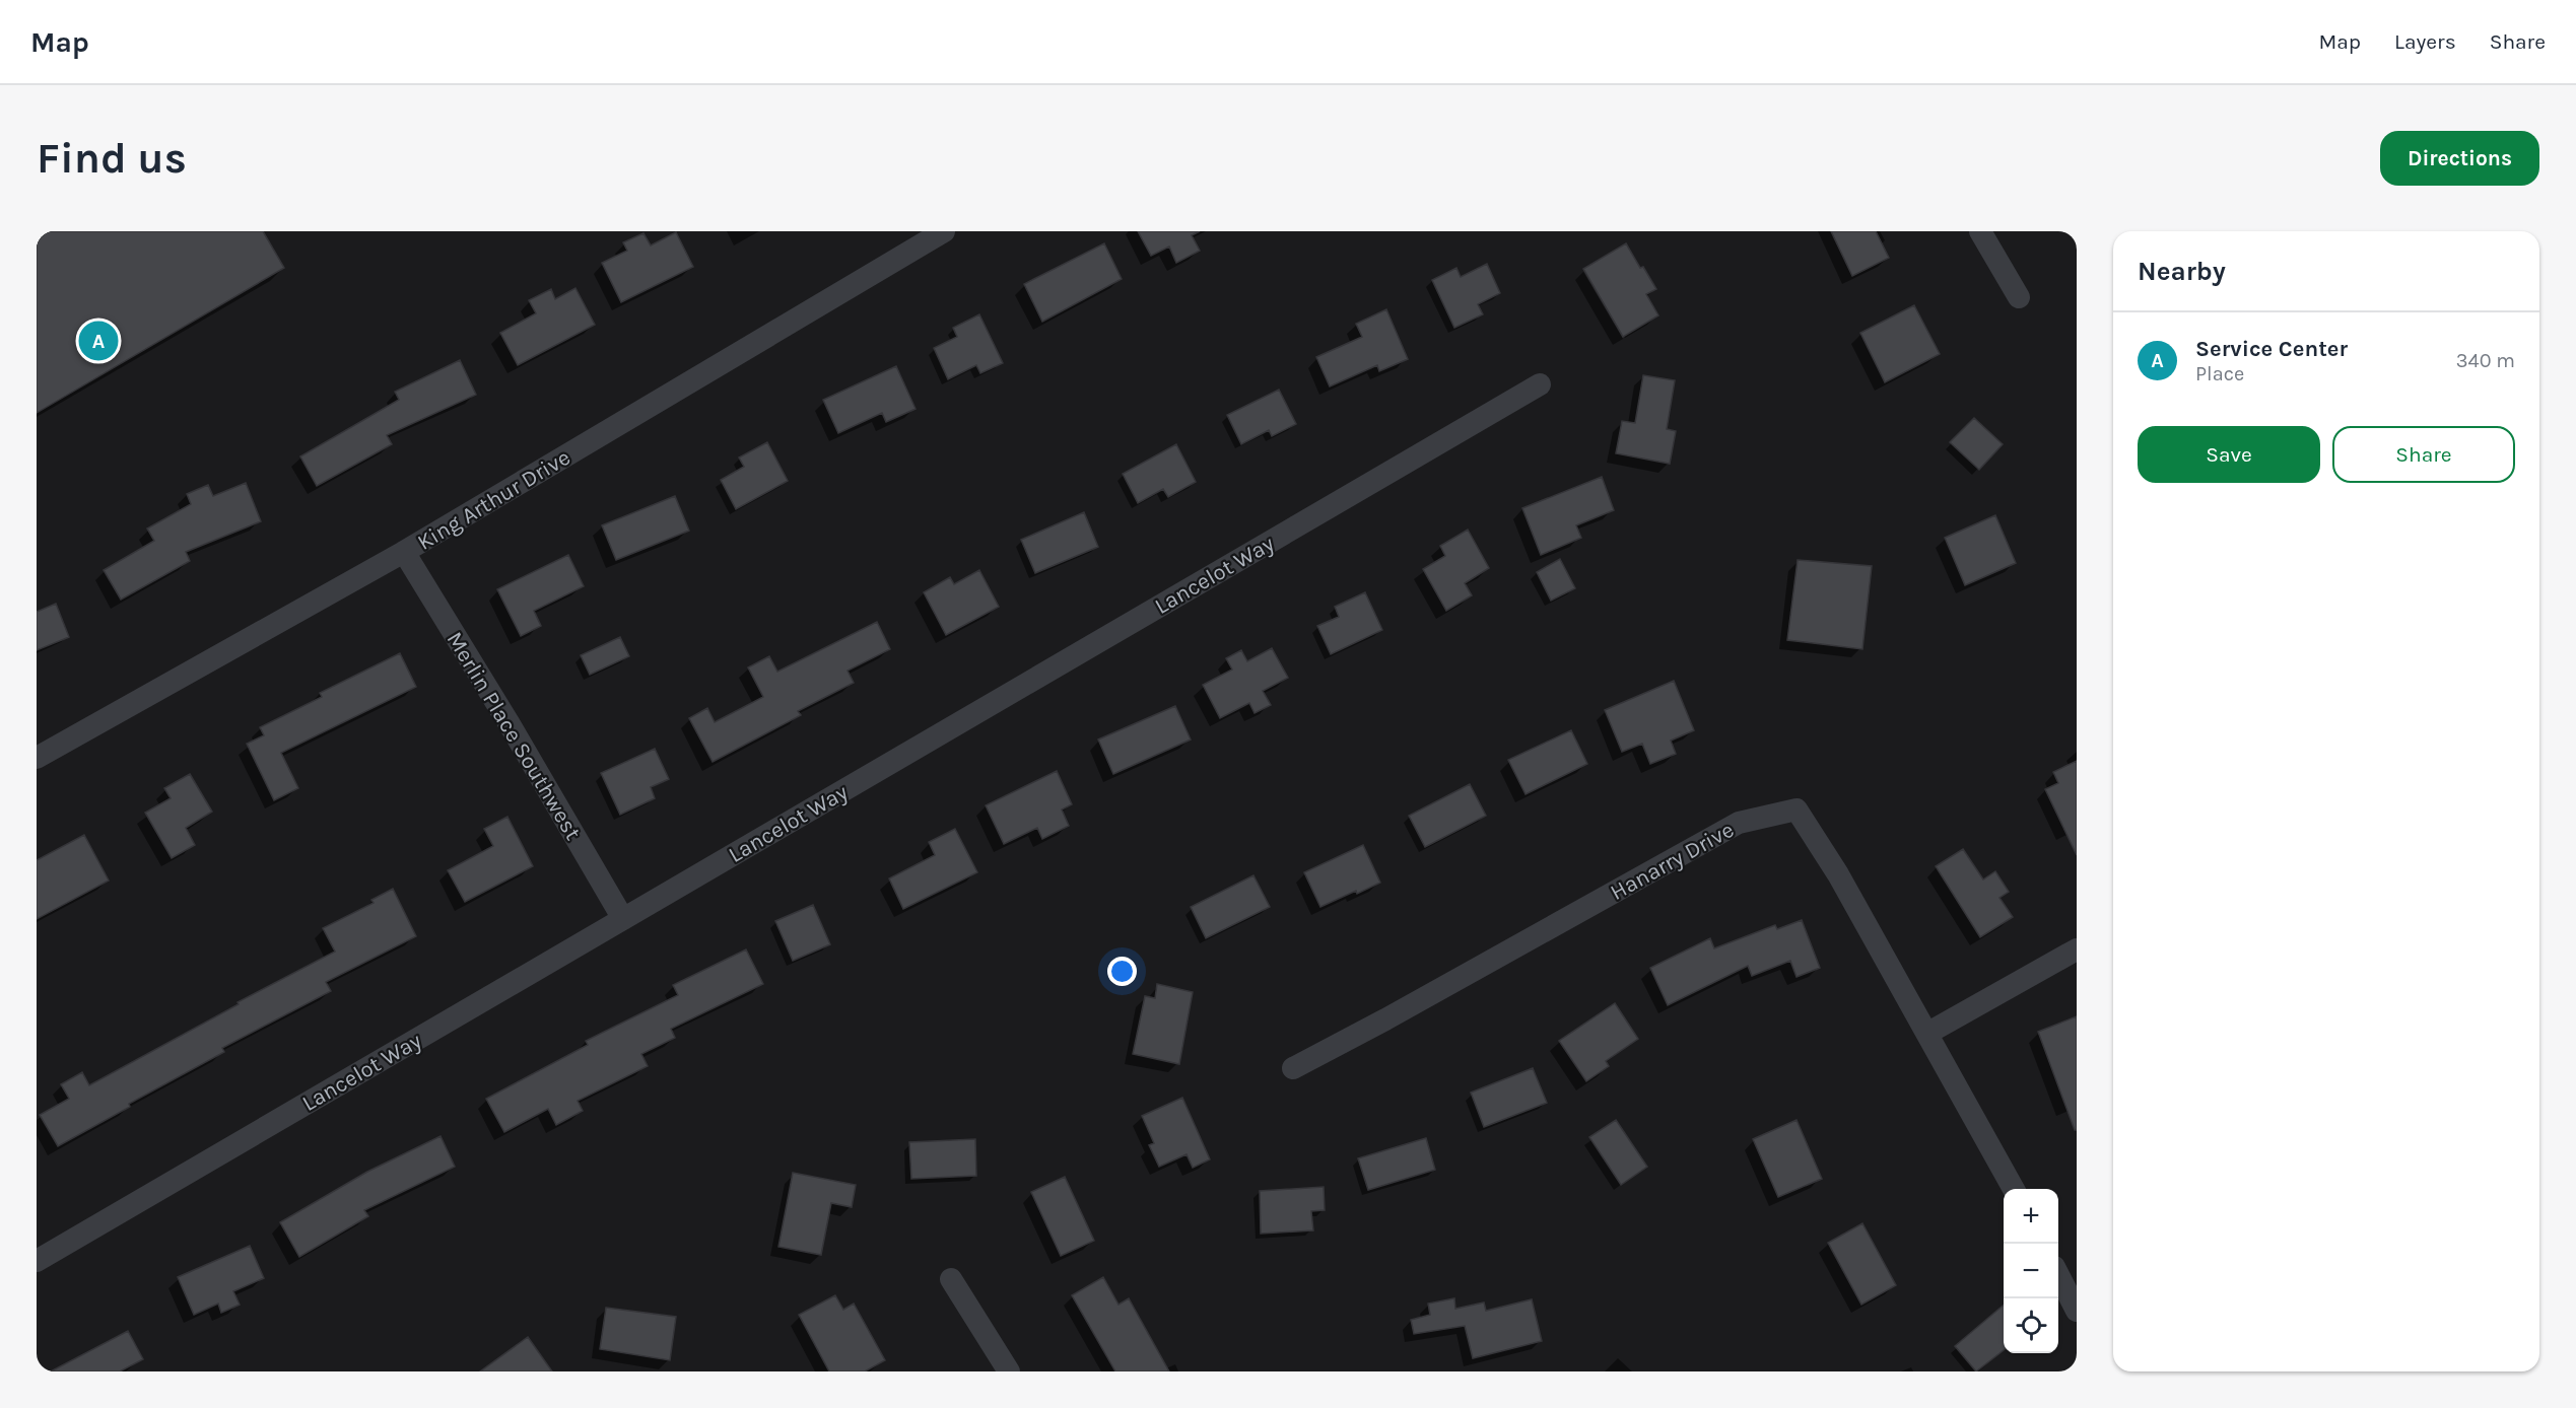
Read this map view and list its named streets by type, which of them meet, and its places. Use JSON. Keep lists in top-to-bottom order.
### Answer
{
  "streets": {
    "street": [
      "King Arthur Drive",
      "Lancelot Way",
      "Merlin Place Southwest",
      "Hanarry Drive"
    ]
  },
  "crossings": [
    ["King Arthur Drive", "Merlin Place Southwest"],
    ["Lancelot Way", "Merlin Place Southwest"]
  ],
  "page": {
    "header": "Map",
    "nav": ["Map", "Layers", "Share"],
    "buttons": [
      "Directions",
      ["Save", "Share"]
    ],
    "title": "Find us",
    "heading": "Nearby",
    "list": [
      {
        "mark": "A",
        "name": "Service Center",
        "note": "Place",
        "value": "340 m"
      }
    ],
    "pins": "A",
    "map_buttons": ["+", "−"]
  }
}
